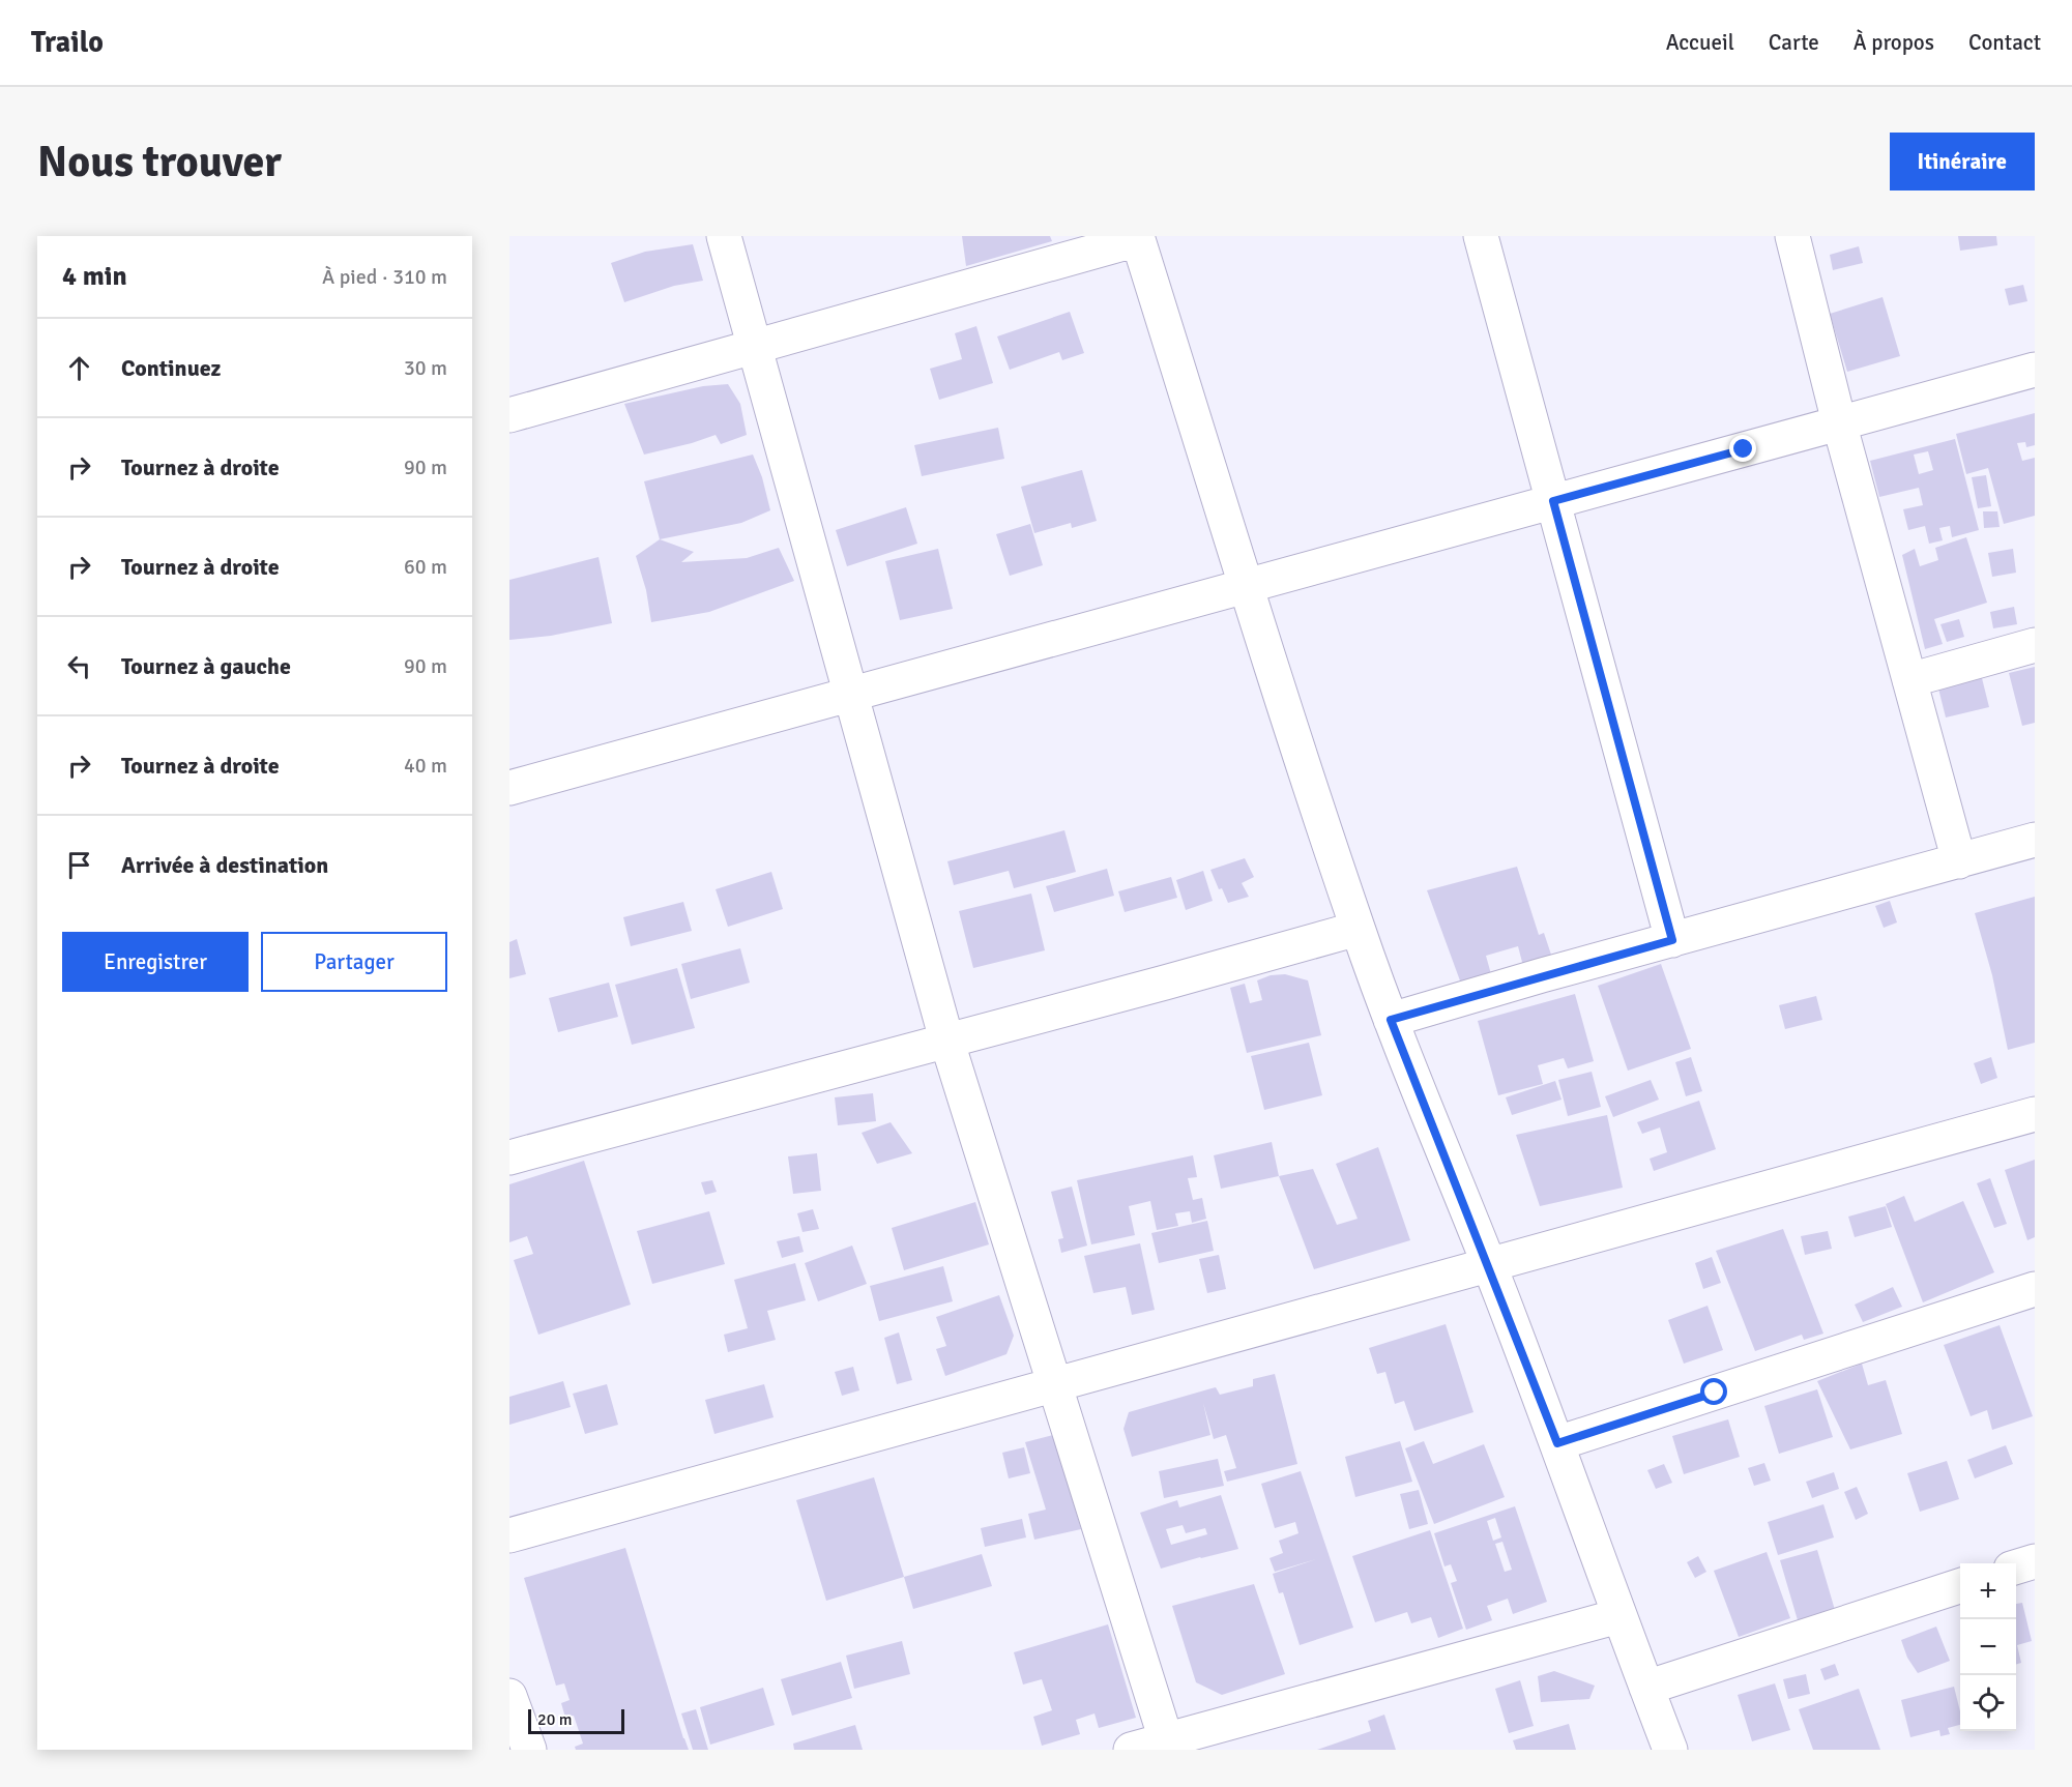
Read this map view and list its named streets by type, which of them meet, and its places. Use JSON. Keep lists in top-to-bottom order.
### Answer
{
  "scale_bar": "20 m",
  "page": {
    "header": "Trailo",
    "nav": [
      "Accueil",
      "Carte",
      "À propos",
      "Contact"
    ],
    "buttons": [
      "Itinéraire",
      ["Enregistrer", "Partager"]
    ],
    "title": "Nous trouver",
    "heading": ["4 min", "À pied · 310 m"],
    "list": [
      ["Continuez", "30 m"],
      ["Tournez à droite", "90 m"],
      ["Tournez à droite", "60 m"],
      ["Tournez à gauche", "90 m"],
      ["Tournez à droite", "40 m"],
      "Arrivée à destination"
    ],
    "map_buttons": ["+", "−"],
    "scale": "20 m"
  }
}
